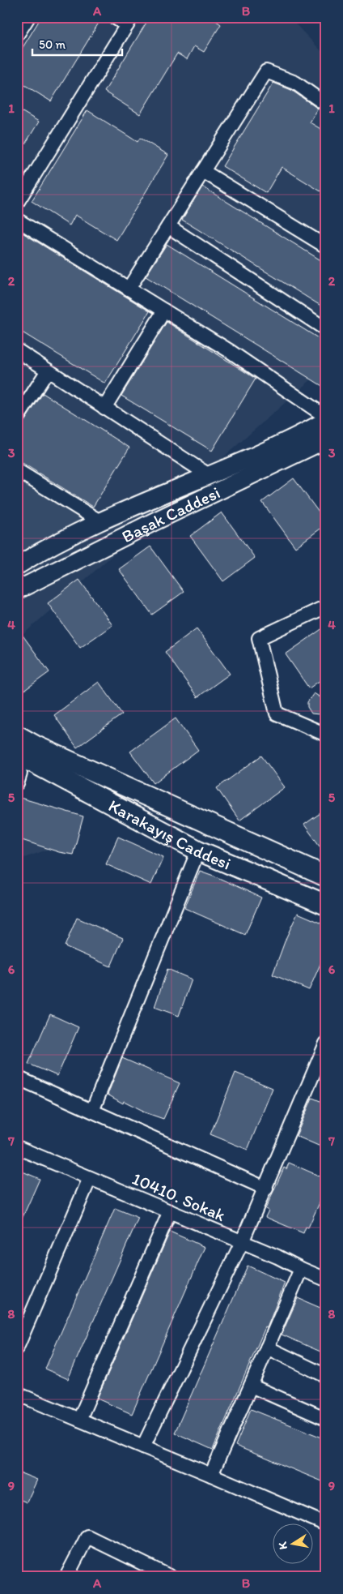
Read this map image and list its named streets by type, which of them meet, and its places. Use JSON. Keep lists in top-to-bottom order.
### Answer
{
  "streets": {
    "main road": ["Karakayış Caddesi"],
    "street": ["Başak Caddesi", "10410. Sokak"]
  },
  "scale_bar": "50 m",
  "north": "left",
  "grid": {
    "columns": ["A", "B"],
    "rows": [
      "1",
      "2",
      "3",
      "4",
      "5",
      "6",
      "7",
      "8",
      "9"
    ]
  }
}
